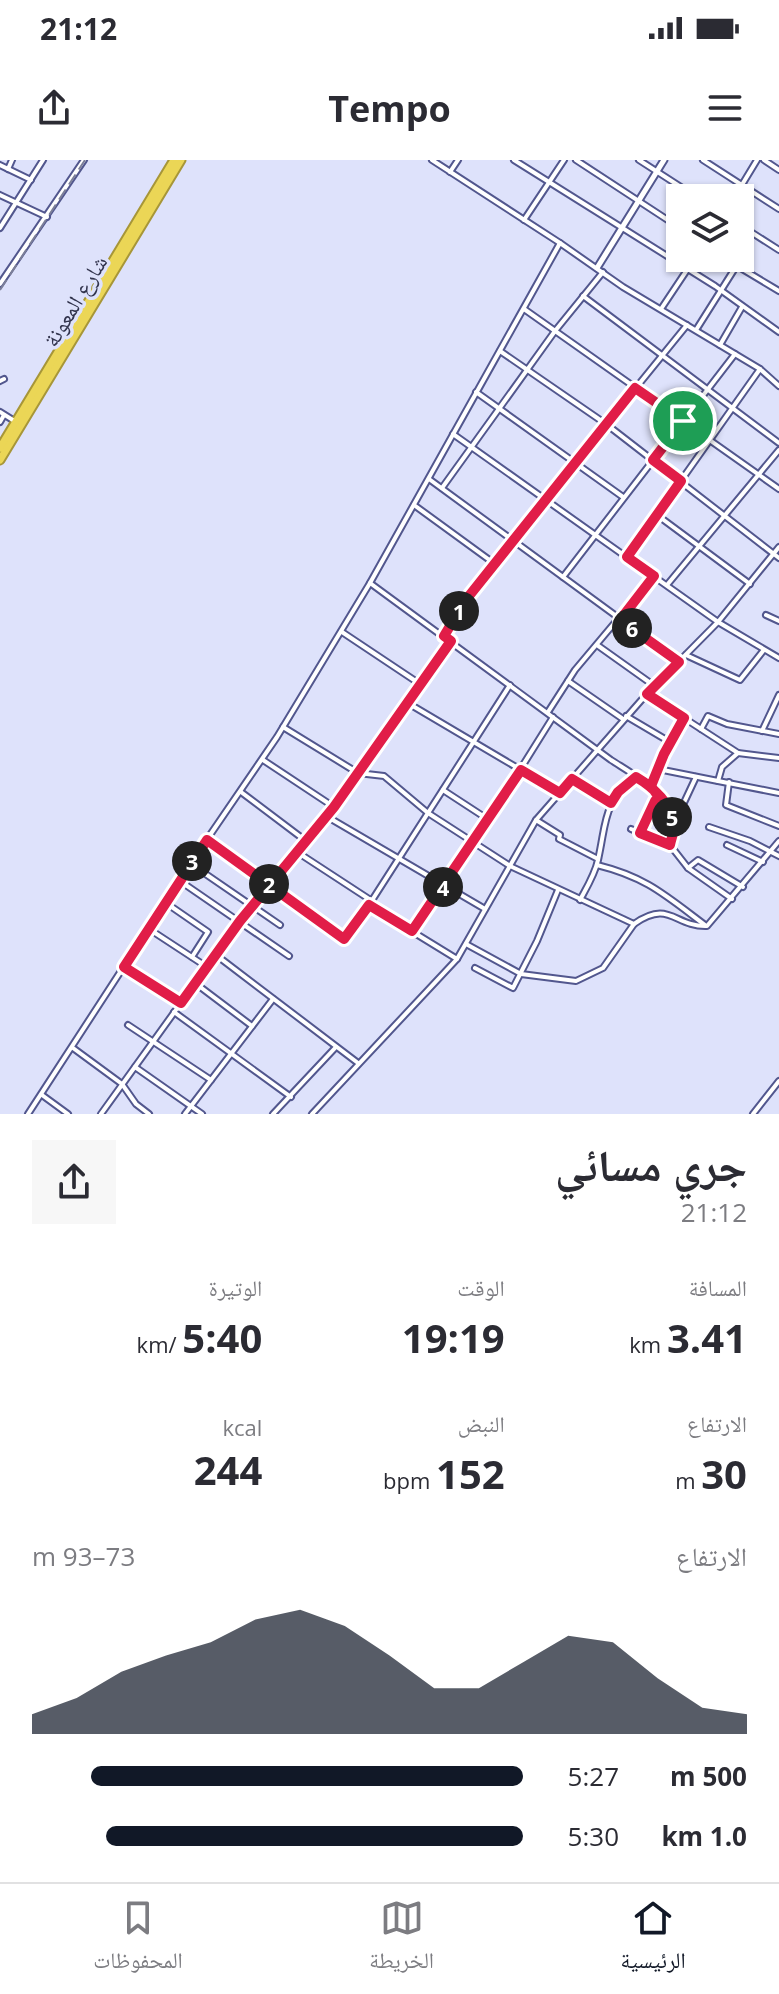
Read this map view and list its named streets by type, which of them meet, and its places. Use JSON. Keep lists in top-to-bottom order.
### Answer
{
  "streets": {
    "highway": ["شارع المعونة"]
  },
  "page": {
    "status": "21:12",
    "header": "Tempo",
    "pins": [
      "1",
      "6",
      "5",
      "3",
      "2",
      "4"
    ],
    "heading": ["جري مسائي", "21:12"],
    "stats": [
      ["المسافة", "3.41 km"],
      ["الوقت", "19:19"],
      ["الوتيرة", "5:40 /km"],
      ["الارتفاع", "30 m"],
      ["النبض", "152 bpm"],
      ["kcal", "244"]
    ],
    "chart": ["الارتفاع", "73–93 m"],
    "list": [
      {
        "name": "500 m",
        "note": "5:27"
      },
      {
        "name": "1.0 km",
        "note": "5:30"
      }
    ],
    "tabs": ["الرئيسية", "الخريطة", "المحفوظات"]
  }
}
